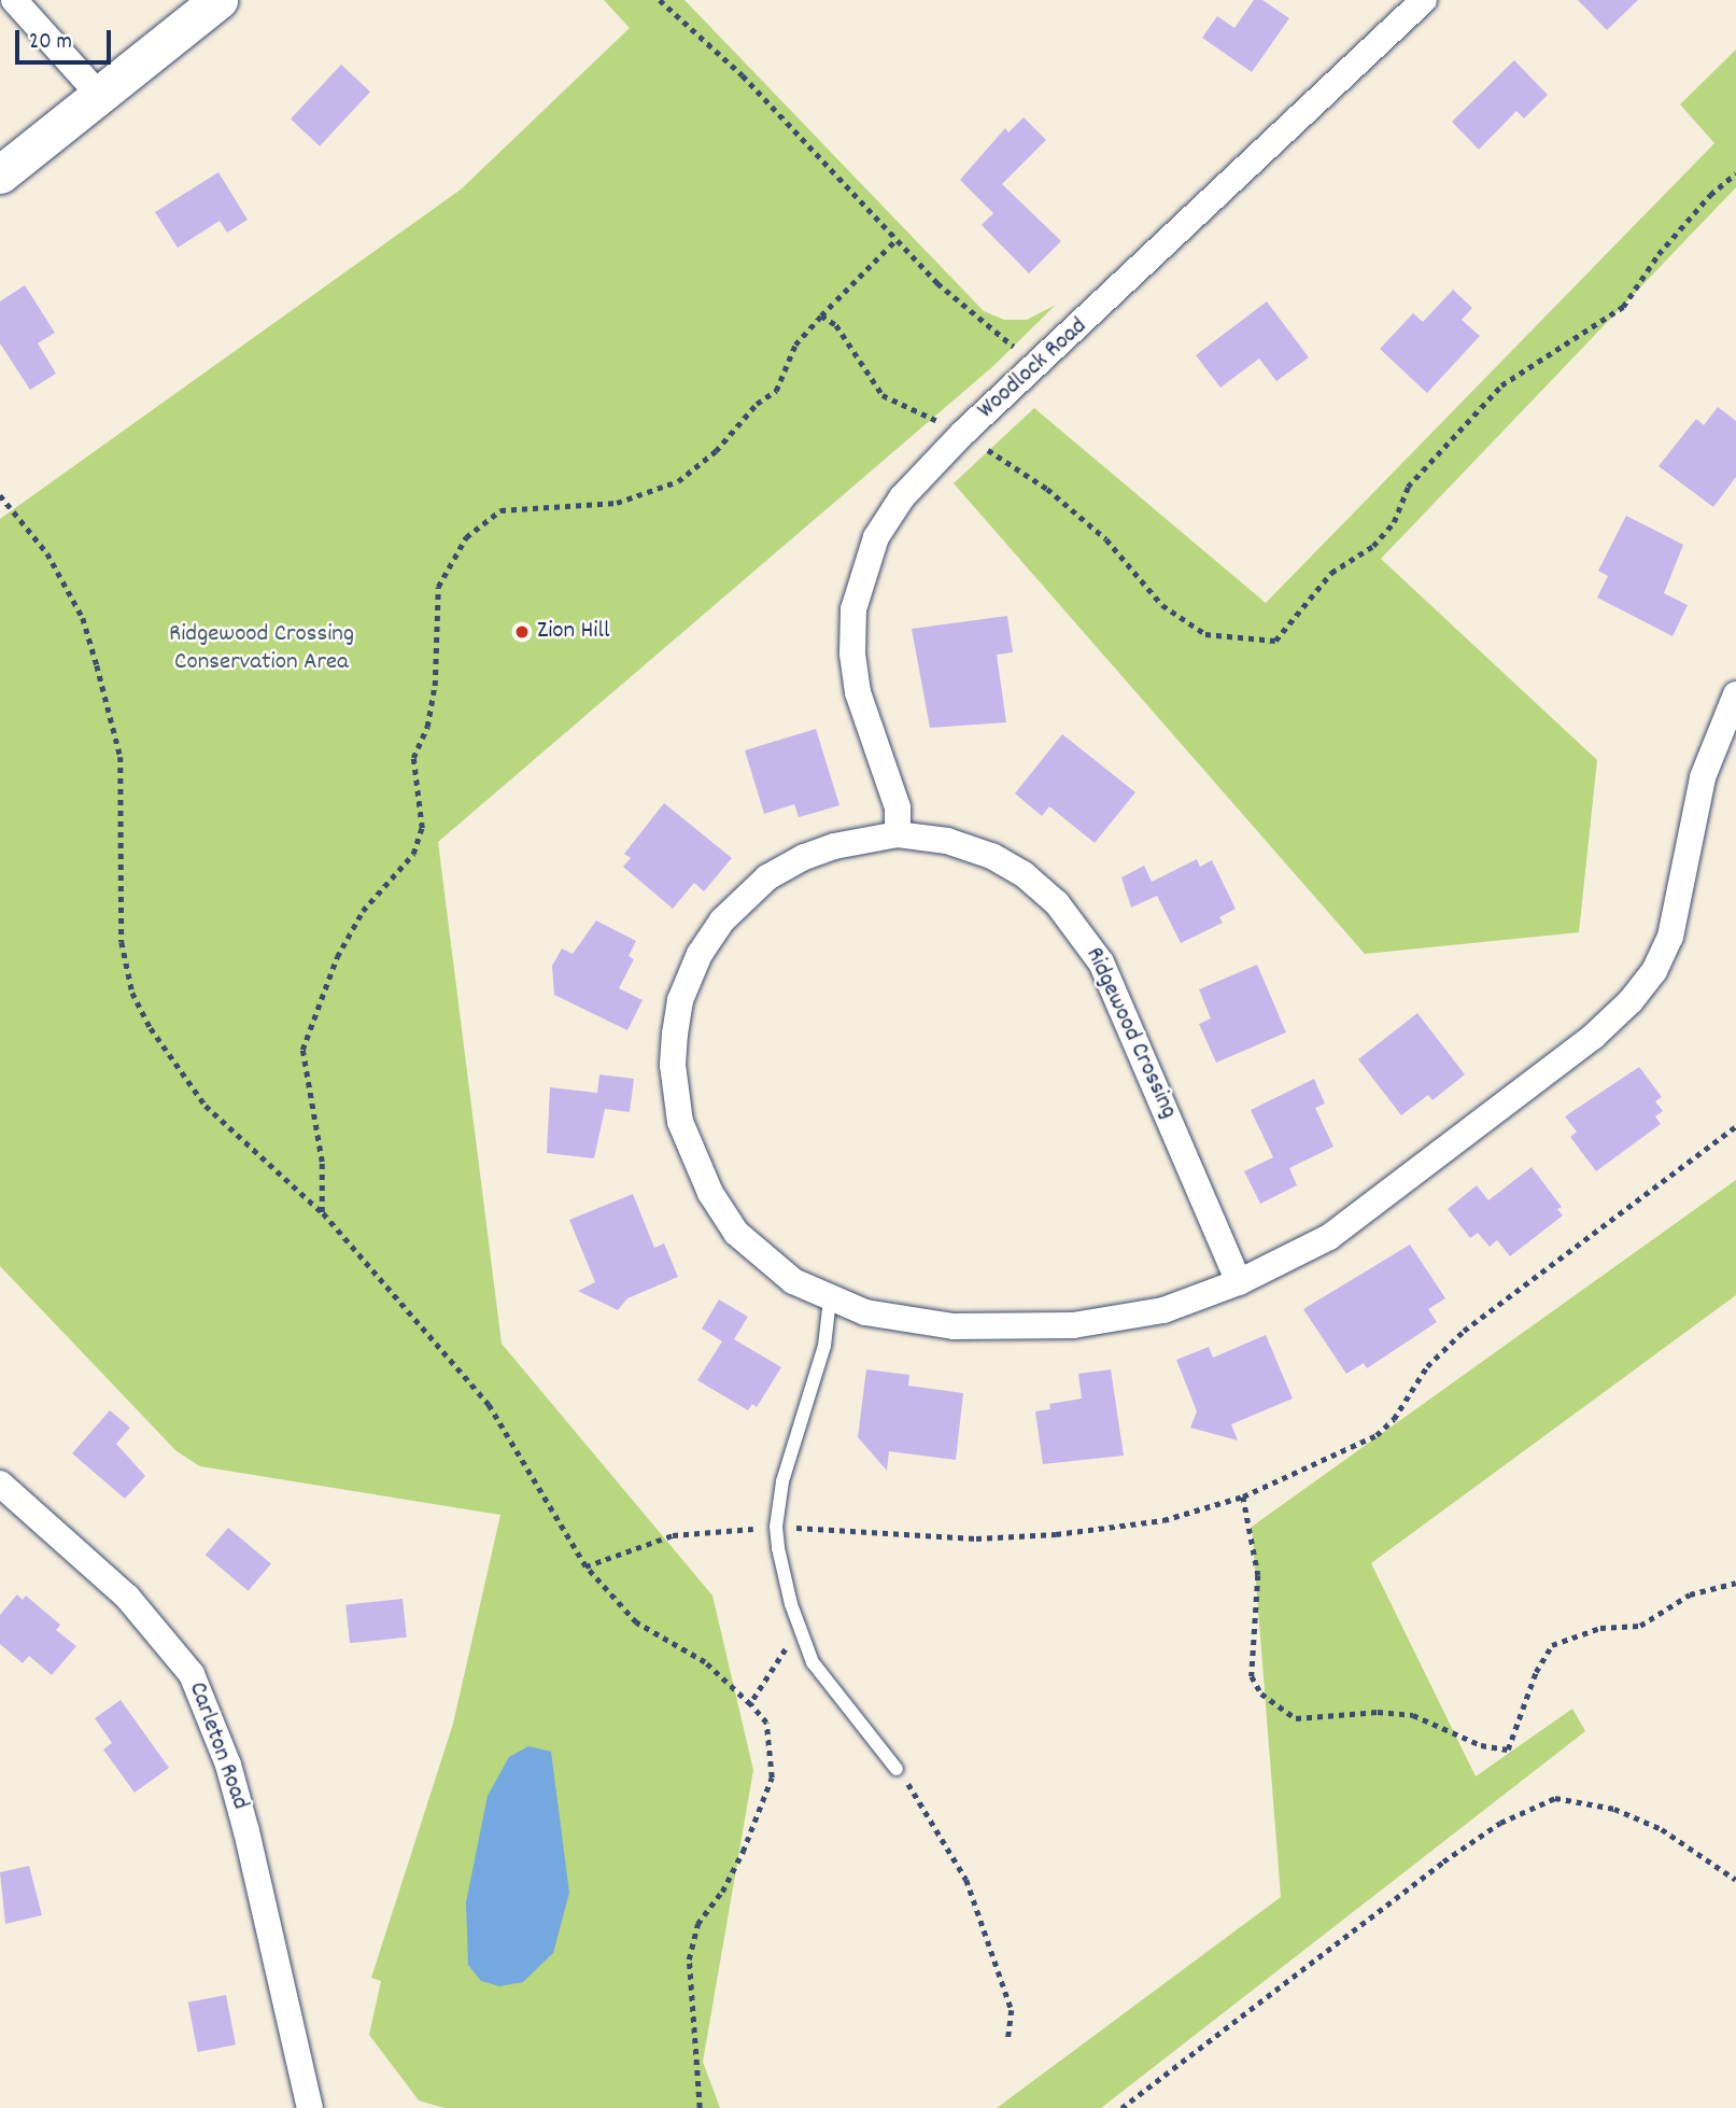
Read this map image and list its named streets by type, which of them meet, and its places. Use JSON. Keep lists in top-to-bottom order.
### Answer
{
  "streets": {
    "street": ["Woodlock Road", "Ridgewood Crossing", "Carleton Road"]
  },
  "crossings": [
    ["Woodlock Road", "Ridgewood Crossing"]
  ],
  "parks": ["Ridgewood Crossing Conservation Area"],
  "places": ["Zion Hill"],
  "scale_bar": "20 m"
}
